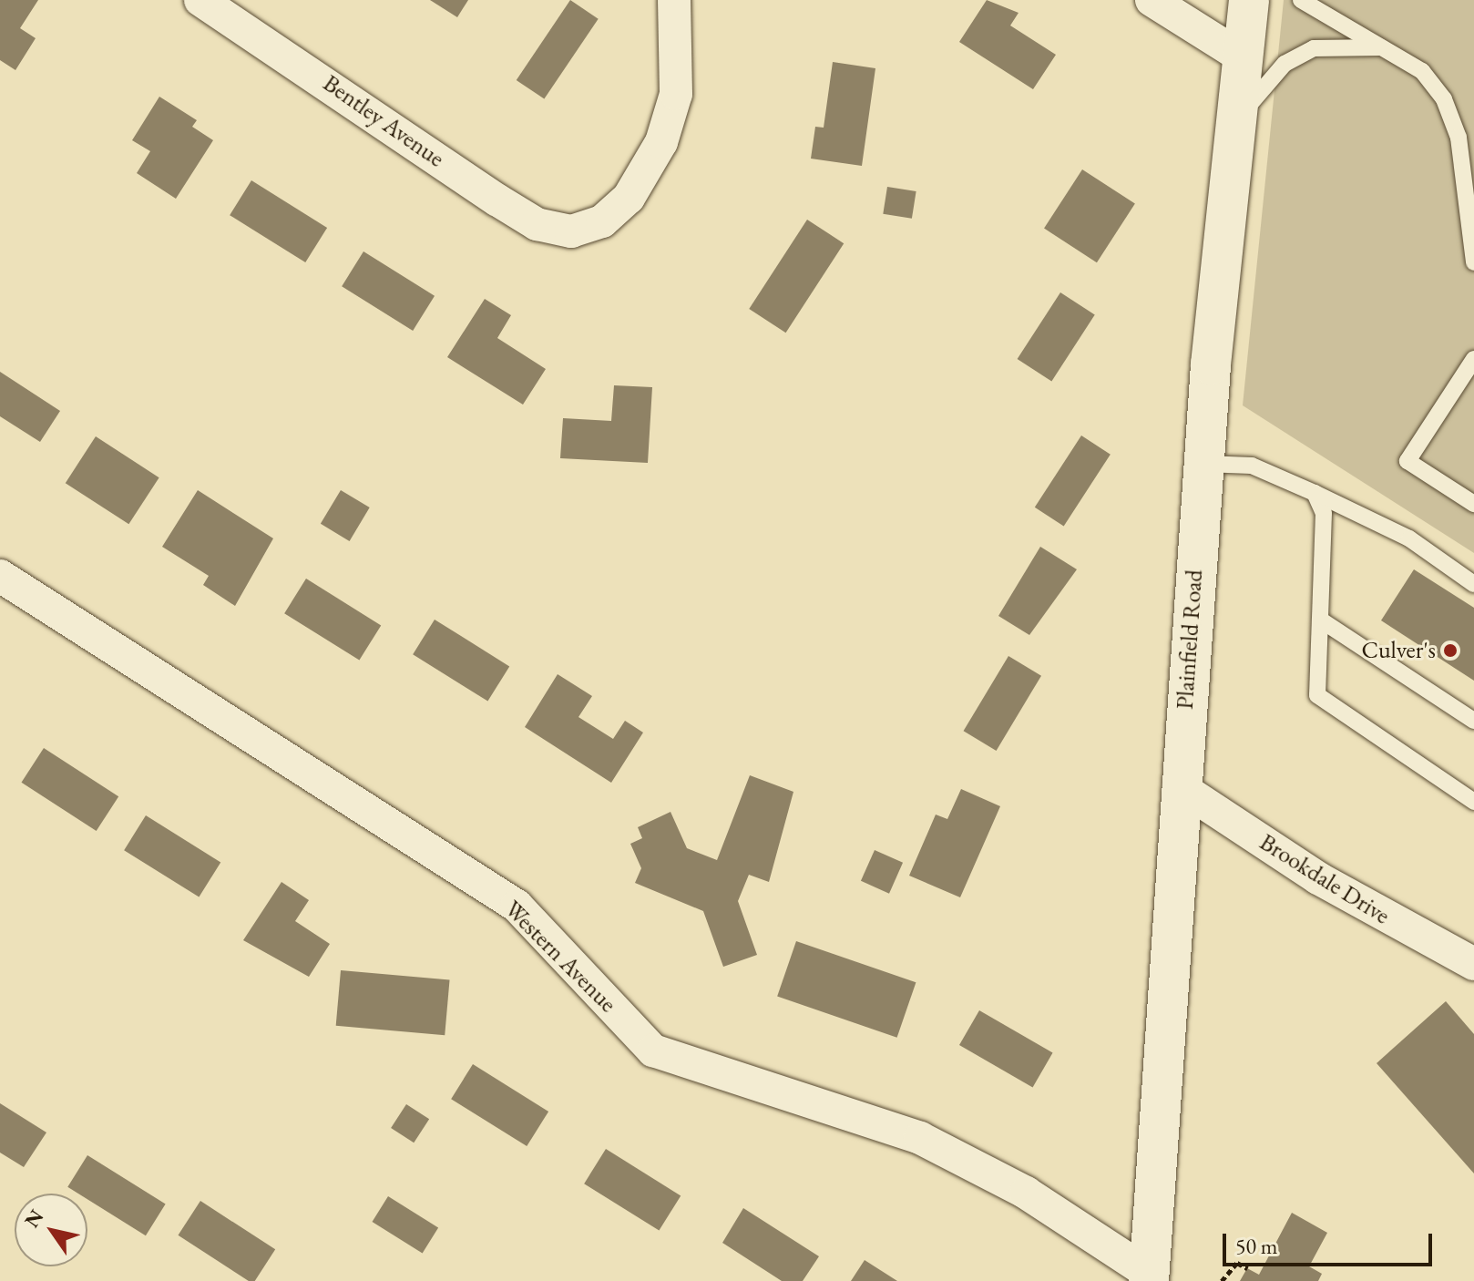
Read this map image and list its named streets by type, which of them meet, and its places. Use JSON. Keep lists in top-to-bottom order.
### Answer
{
  "streets": {
    "main road": ["Plainfield Road"],
    "street": ["Bentley Avenue", "Brookdale Drive", "Western Avenue"]
  },
  "crossings": [
    ["Plainfield Road", "Brookdale Drive"],
    ["Plainfield Road", "Western Avenue"]
  ],
  "places": ["Culver's"],
  "scale_bar": "50 m",
  "north": "top left"
}
